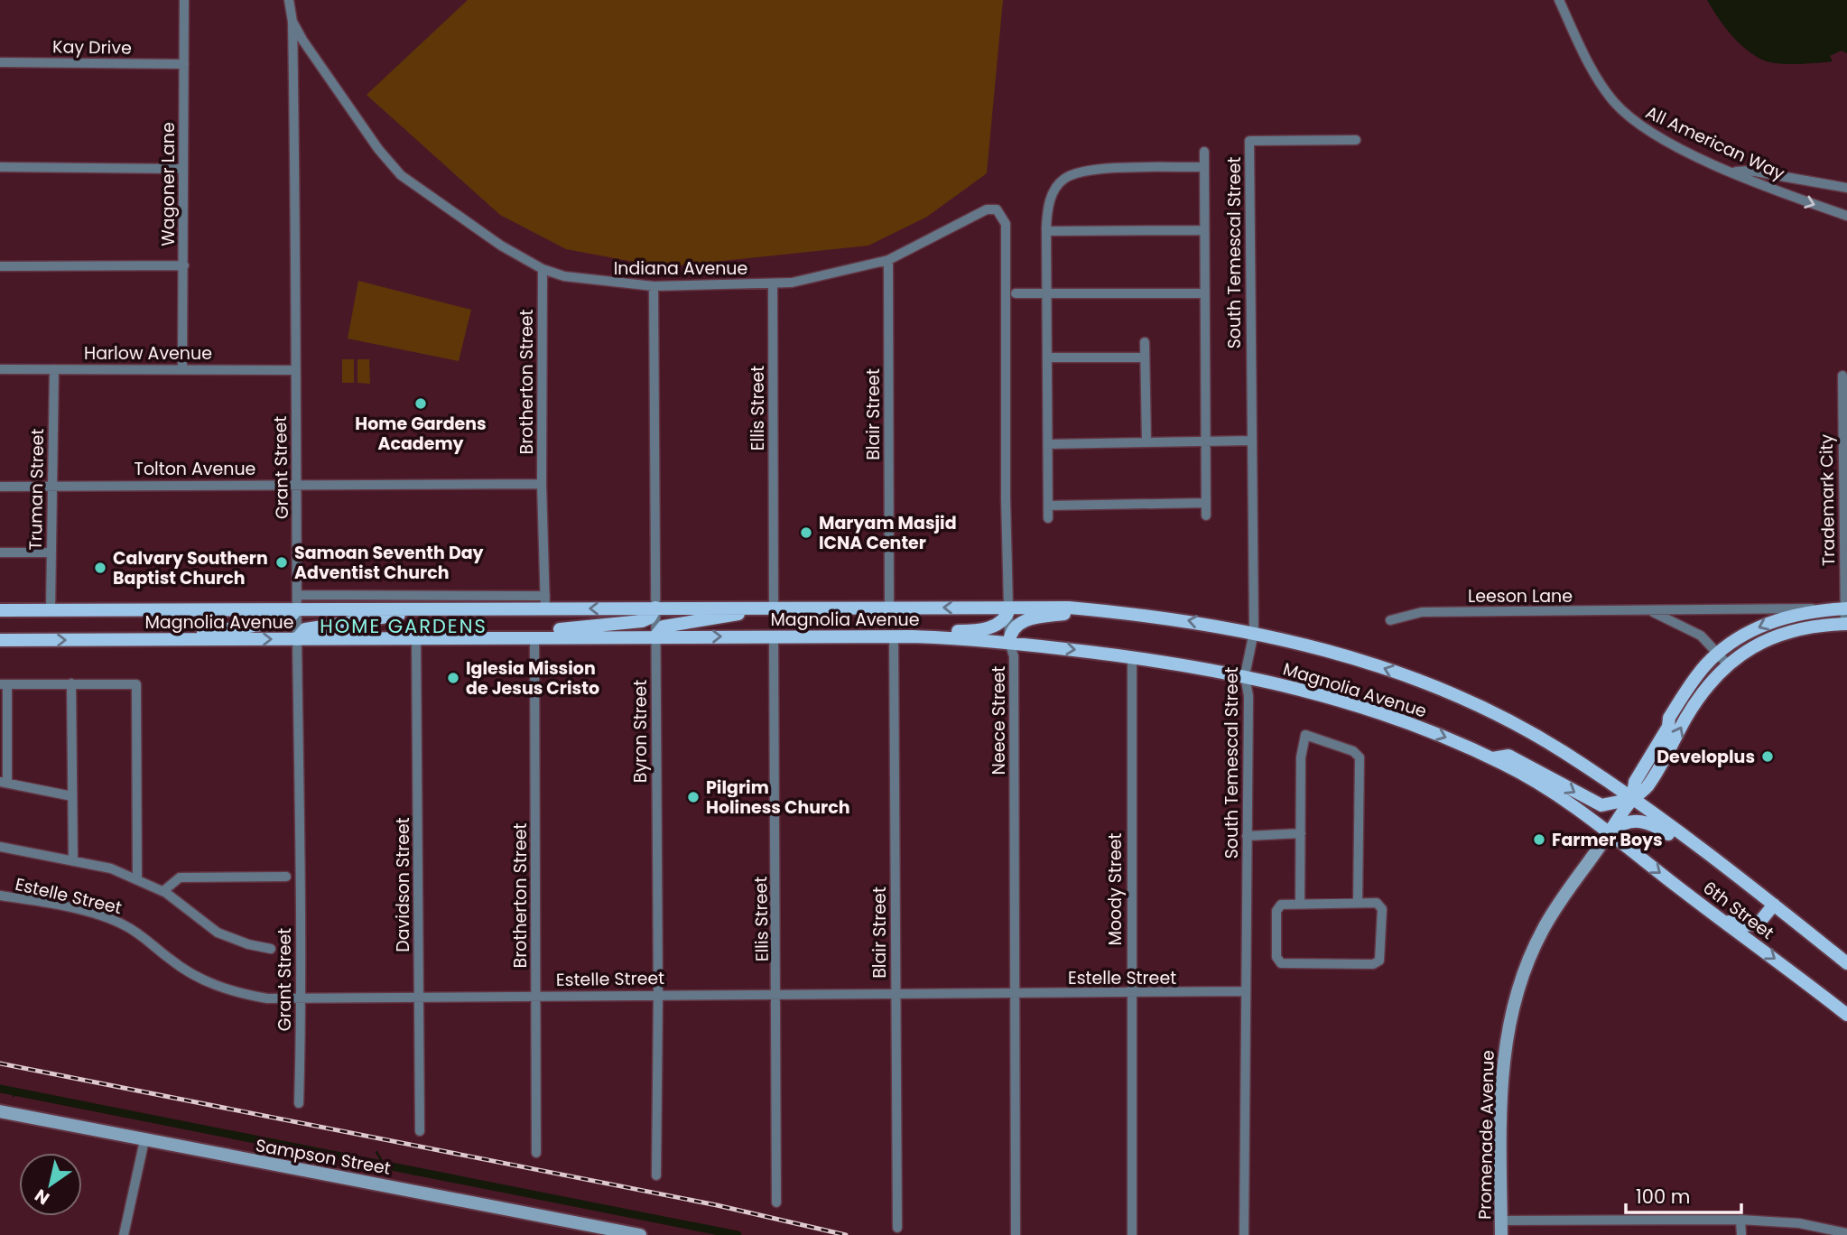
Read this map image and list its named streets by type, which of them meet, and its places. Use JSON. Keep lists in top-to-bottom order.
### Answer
{
  "streets": {
    "main road": ["Magnolia Avenue", "6th Street"],
    "street": [
      "Kay Drive",
      "All American Way",
      "Wagoner Lane",
      "South Temescal Street",
      "Indiana Avenue",
      "Harlow Avenue",
      "Brotherton Street",
      "Ellis Street",
      "Blair Street",
      "Grant Street",
      "Tolton Avenue",
      "Truman Street",
      "Trademark City",
      "Leeson Lane",
      "Neece Street",
      "Byron Street",
      "Davidson Street",
      "Moody Street",
      "Estelle Street",
      "Promenade Avenue",
      "Sampson Street"
    ]
  },
  "crossings": [
    ["Kay Drive", "Wagoner Lane"],
    ["Wagoner Lane", "Harlow Avenue"],
    ["South Temescal Street", "Magnolia Avenue"],
    ["South Temescal Street", "Estelle Street"],
    ["Indiana Avenue", "Brotherton Street"],
    ["Indiana Avenue", "Ellis Street"],
    ["Indiana Avenue", "Blair Street"],
    ["Indiana Avenue", "Grant Street"],
    ["Indiana Avenue", "Neece Street"],
    ["Indiana Avenue", "Byron Street"],
    ["Harlow Avenue", "Grant Street"],
    ["Harlow Avenue", "Truman Street"],
    ["Brotherton Street", "Tolton Avenue"],
    ["Brotherton Street", "Magnolia Avenue"],
    ["Brotherton Street", "Estelle Street"],
    ["Ellis Street", "Magnolia Avenue"],
    ["Ellis Street", "Estelle Street"],
    ["Blair Street", "Magnolia Avenue"],
    ["Blair Street", "Estelle Street"],
    ["Grant Street", "Tolton Avenue"],
    ["Grant Street", "Magnolia Avenue"],
    ["Grant Street", "Estelle Street"],
    ["Tolton Avenue", "Truman Street"],
    ["Truman Street", "Magnolia Avenue"],
    ["Trademark City", "Leeson Lane"],
    ["Magnolia Avenue", "Neece Street"],
    ["Magnolia Avenue", "Byron Street"],
    ["Magnolia Avenue", "Davidson Street"],
    ["Magnolia Avenue", "Moody Street"],
    ["Magnolia Avenue", "6th Street"],
    ["Magnolia Avenue", "Promenade Avenue"],
    ["Neece Street", "Estelle Street"],
    ["Byron Street", "Estelle Street"],
    ["Davidson Street", "Estelle Street"],
    ["Moody Street", "Estelle Street"],
    ["6th Street", "Promenade Avenue"]
  ],
  "districts": ["HOME GARDENS"],
  "places": [
    "Home Gardens Academy",
    "Maryam Masjid ICNA Center",
    "Samoan Seventh Day Adventist Church",
    "Calvary Southern Baptist Church",
    "Iglesia Mission de Jesus Cristo",
    "Developlus",
    "Pilgrim Holiness Church",
    "Farmer Boys"
  ],
  "scale_bar": "100 m",
  "north": "bottom left"
}
